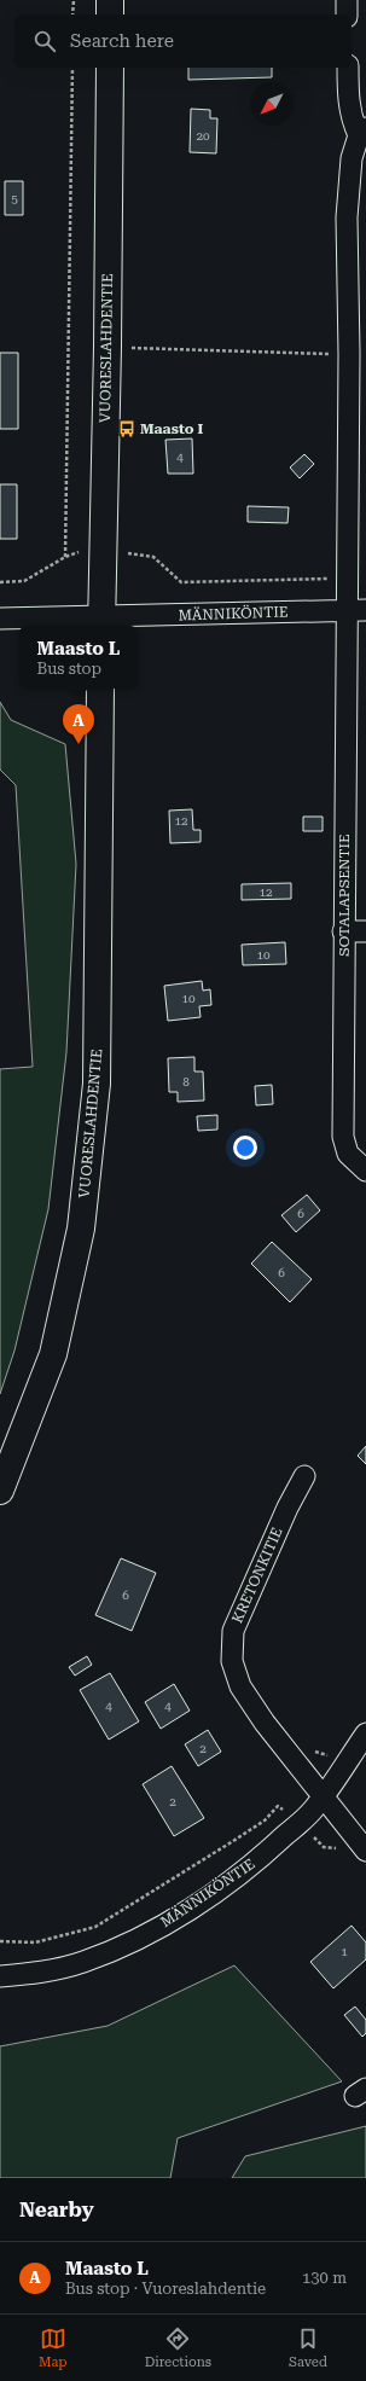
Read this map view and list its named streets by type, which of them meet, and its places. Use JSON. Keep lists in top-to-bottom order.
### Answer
{
  "streets": {
    "street": [
      "VUORESLAHDENTIE",
      "MÄNNIKÖNTIE",
      "SOTALAPSENTIE",
      "KRETONKITIE"
    ]
  },
  "crossings": [
    ["VUORESLAHDENTIE", "MÄNNIKÖNTIE"],
    ["MÄNNIKÖNTIE", "SOTALAPSENTIE"],
    ["MÄNNIKÖNTIE", "KRETONKITIE"]
  ],
  "places": {
    "bus stop": ["Maasto I"]
  },
  "house_numbers": [
    "20",
    "5",
    "4",
    "12",
    "12",
    "10",
    "10",
    "8",
    "6",
    "6",
    "6",
    "4",
    "4",
    "2",
    "2",
    "1"
  ],
  "north": "bottom left",
  "page": {
    "search": "Search here",
    "popup": ["Maasto L", "Bus stop"],
    "pins": "A",
    "heading": "Nearby",
    "list": [
      {
        "mark": "A",
        "name": "Maasto L",
        "note": "Bus stop · Vuoreslahdentie",
        "value": "130 m"
      }
    ],
    "nav": ["Map", "Directions", "Saved"]
  }
}
